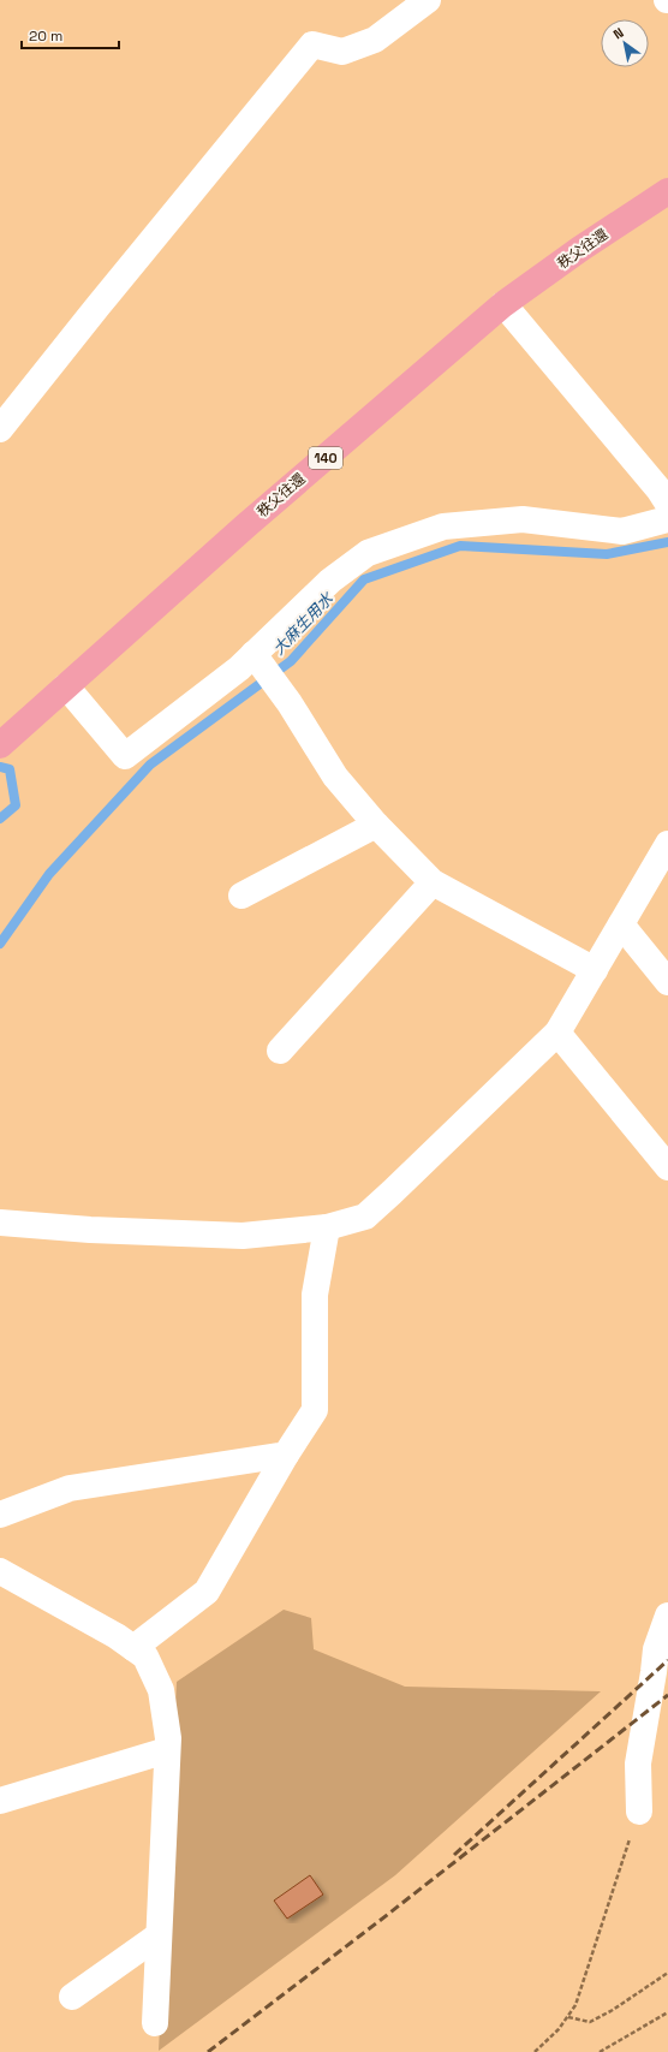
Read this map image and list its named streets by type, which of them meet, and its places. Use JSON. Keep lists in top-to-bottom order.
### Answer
{
  "streets": {
    "highway": ["秩父往還", "140"]
  },
  "water": ["大麻生用水"],
  "scale_bar": "20 m",
  "north": "top left"
}
